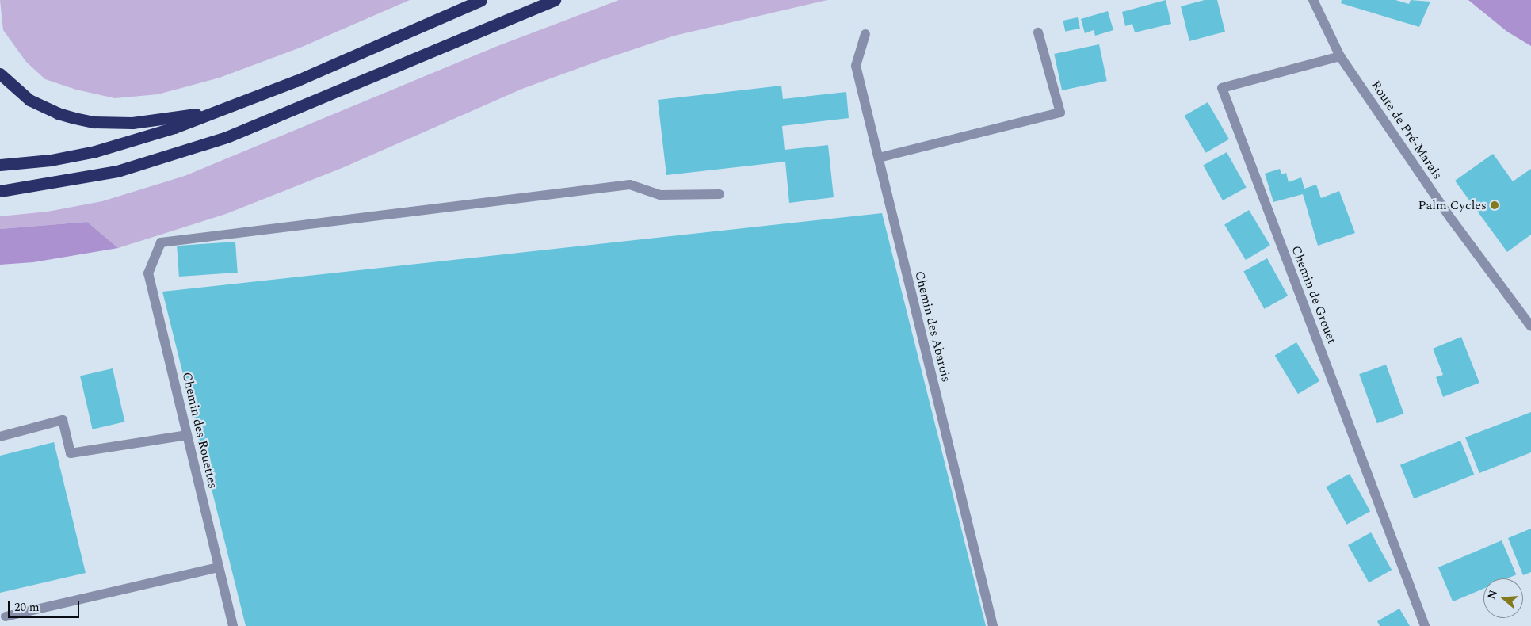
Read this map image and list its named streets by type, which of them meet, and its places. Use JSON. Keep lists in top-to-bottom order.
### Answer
{
  "streets": {
    "street": [
      "Route de Pré-Marais",
      "Chemin de Grouet",
      "Chemin des Abarois",
      "Chemin des Rouettes"
    ]
  },
  "crossings": [
    ["Route de Pré-Marais", "Chemin de Grouet"]
  ],
  "places": ["Palm Cycles"],
  "scale_bar": "20 m",
  "north": "left"
}
